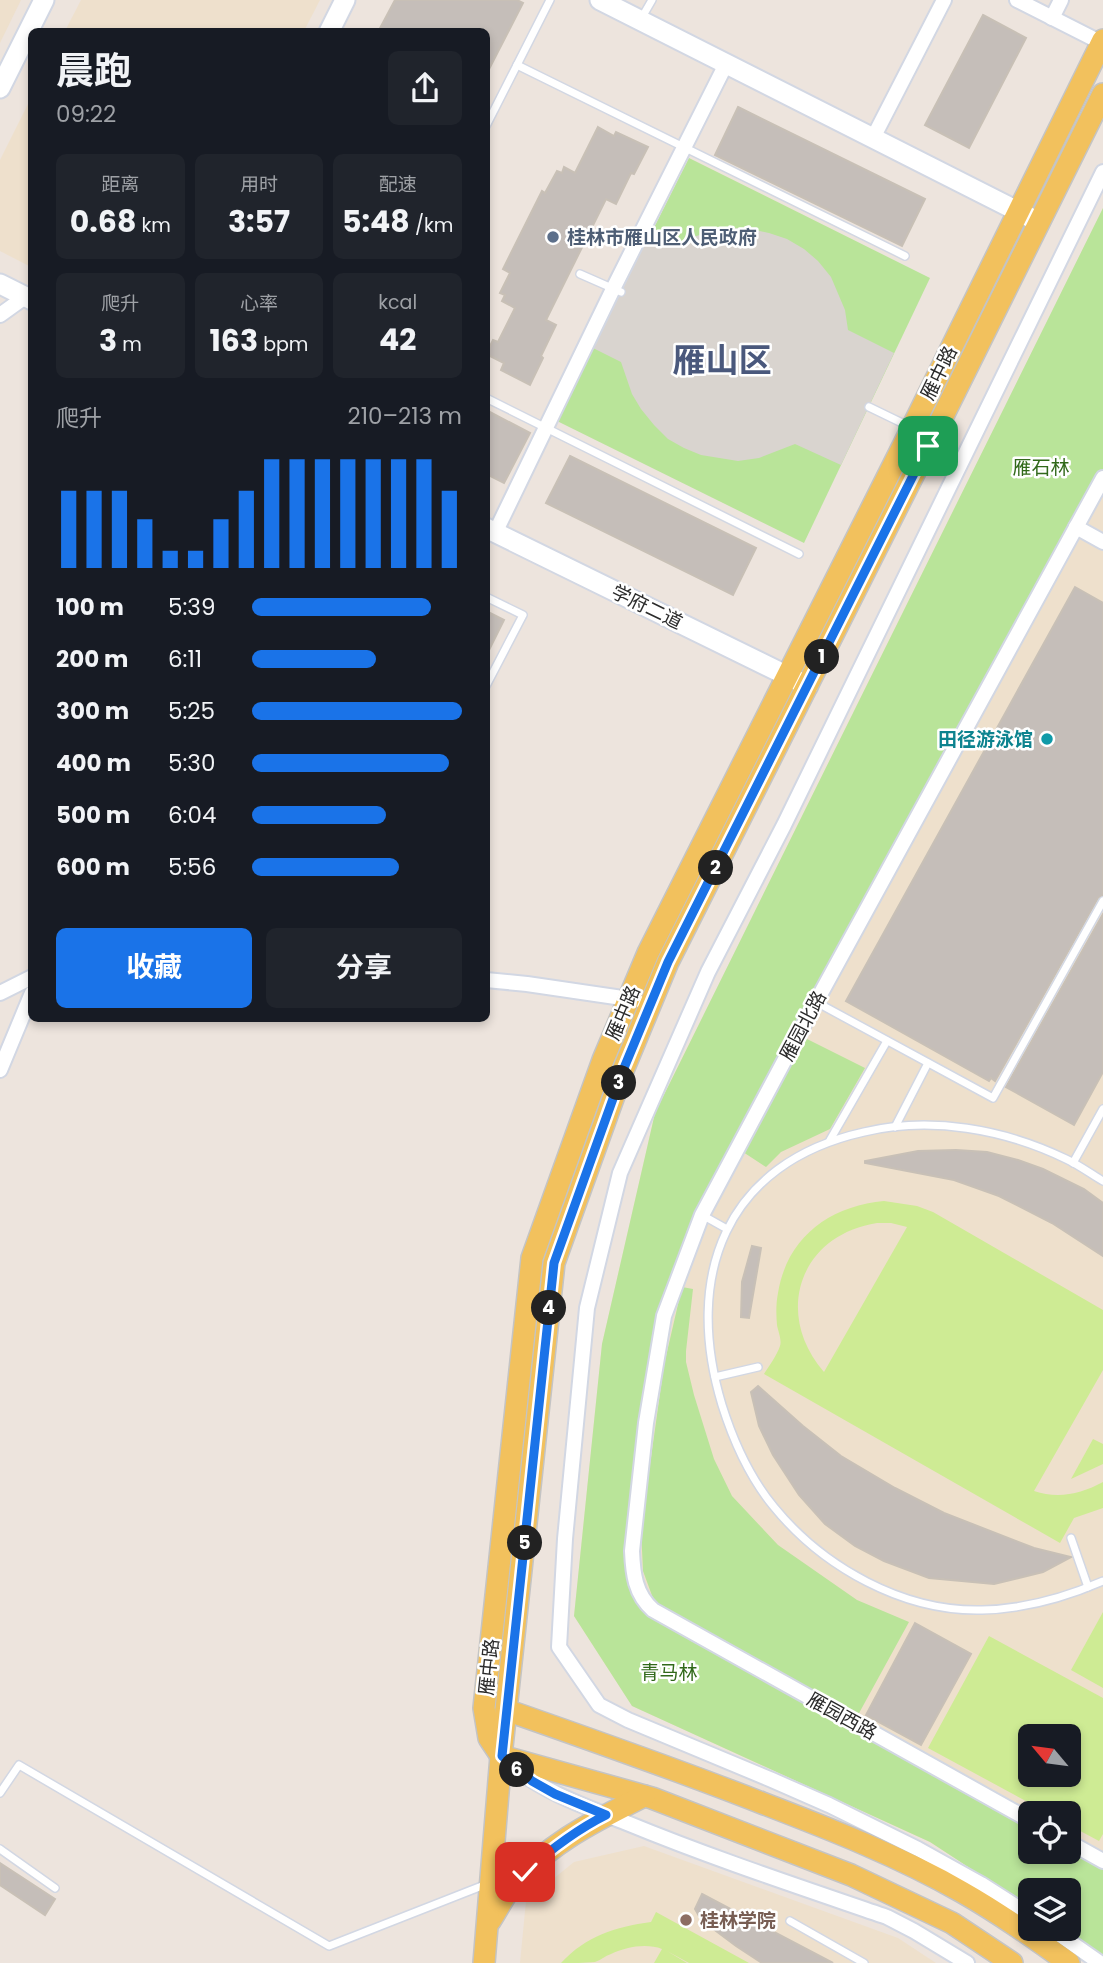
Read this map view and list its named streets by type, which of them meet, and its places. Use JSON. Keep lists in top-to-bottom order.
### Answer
{
  "streets": {
    "main road": ["雁中路"],
    "street": ["学府二道", "雁园北路", "雁园西路"]
  },
  "crossings": [
    ["雁中路", "学府二道"],
    ["雁园北路", "雁园西路"]
  ],
  "districts": ["雁山区"],
  "parks": ["雁石林", "青马林"],
  "places": ["桂林市雁山区人民政府", "田径游泳馆", "桂林学院"],
  "north": "top left",
  "page": {
    "heading": ["晨跑", "09:22"],
    "stats": [
      ["距离", "0.68 km"],
      ["用时", "3:57"],
      ["配速", "5:48 /km"],
      ["爬升", "3 m"],
      ["心率", "163 bpm"],
      ["kcal", "42"]
    ],
    "chart": ["爬升", "210–213 m"],
    "list": [
      {
        "name": "100 m",
        "note": "5:39"
      },
      {
        "name": "200 m",
        "note": "6:11"
      },
      {
        "name": "300 m",
        "note": "5:25"
      },
      {
        "name": "400 m",
        "note": "5:30"
      },
      {
        "name": "500 m",
        "note": "6:04"
      },
      {
        "name": "600 m",
        "note": "5:56"
      }
    ],
    "pins": [
      "1",
      "2",
      "3",
      "4",
      "5",
      "6"
    ],
    "buttons": ["收藏", "分享"]
  }
}
